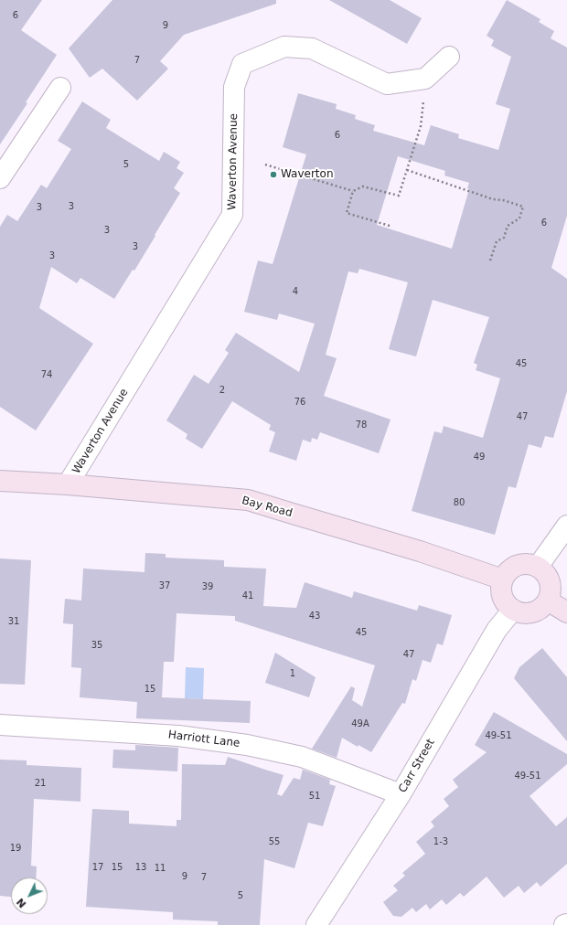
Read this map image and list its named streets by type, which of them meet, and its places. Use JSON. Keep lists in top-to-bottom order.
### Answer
{
  "streets": {
    "street": [
      "Waverton Avenue",
      "Bay Road",
      "Harriott Lane",
      "Carr Street"
    ]
  },
  "crossings": [
    ["Waverton Avenue", "Bay Road"],
    ["Bay Road", "Carr Street"],
    ["Harriott Lane", "Carr Street"]
  ],
  "places": ["Waverton"],
  "house_numbers": [
    "6",
    "9",
    "7",
    "6",
    "5",
    "3",
    "3",
    "6",
    "3",
    "3",
    "3",
    "4",
    "45",
    "74",
    "2",
    "76",
    "47",
    "78",
    "49",
    "80",
    "37",
    "39",
    "41",
    "43",
    "31",
    "45",
    "35",
    "47",
    "1",
    "15",
    "49A",
    "49-51",
    "49-51",
    "21",
    "51",
    "55",
    "1-3",
    "19",
    "17",
    "15",
    "13",
    "11",
    "9",
    "7",
    "5"
  ],
  "north": "bottom left"
}
